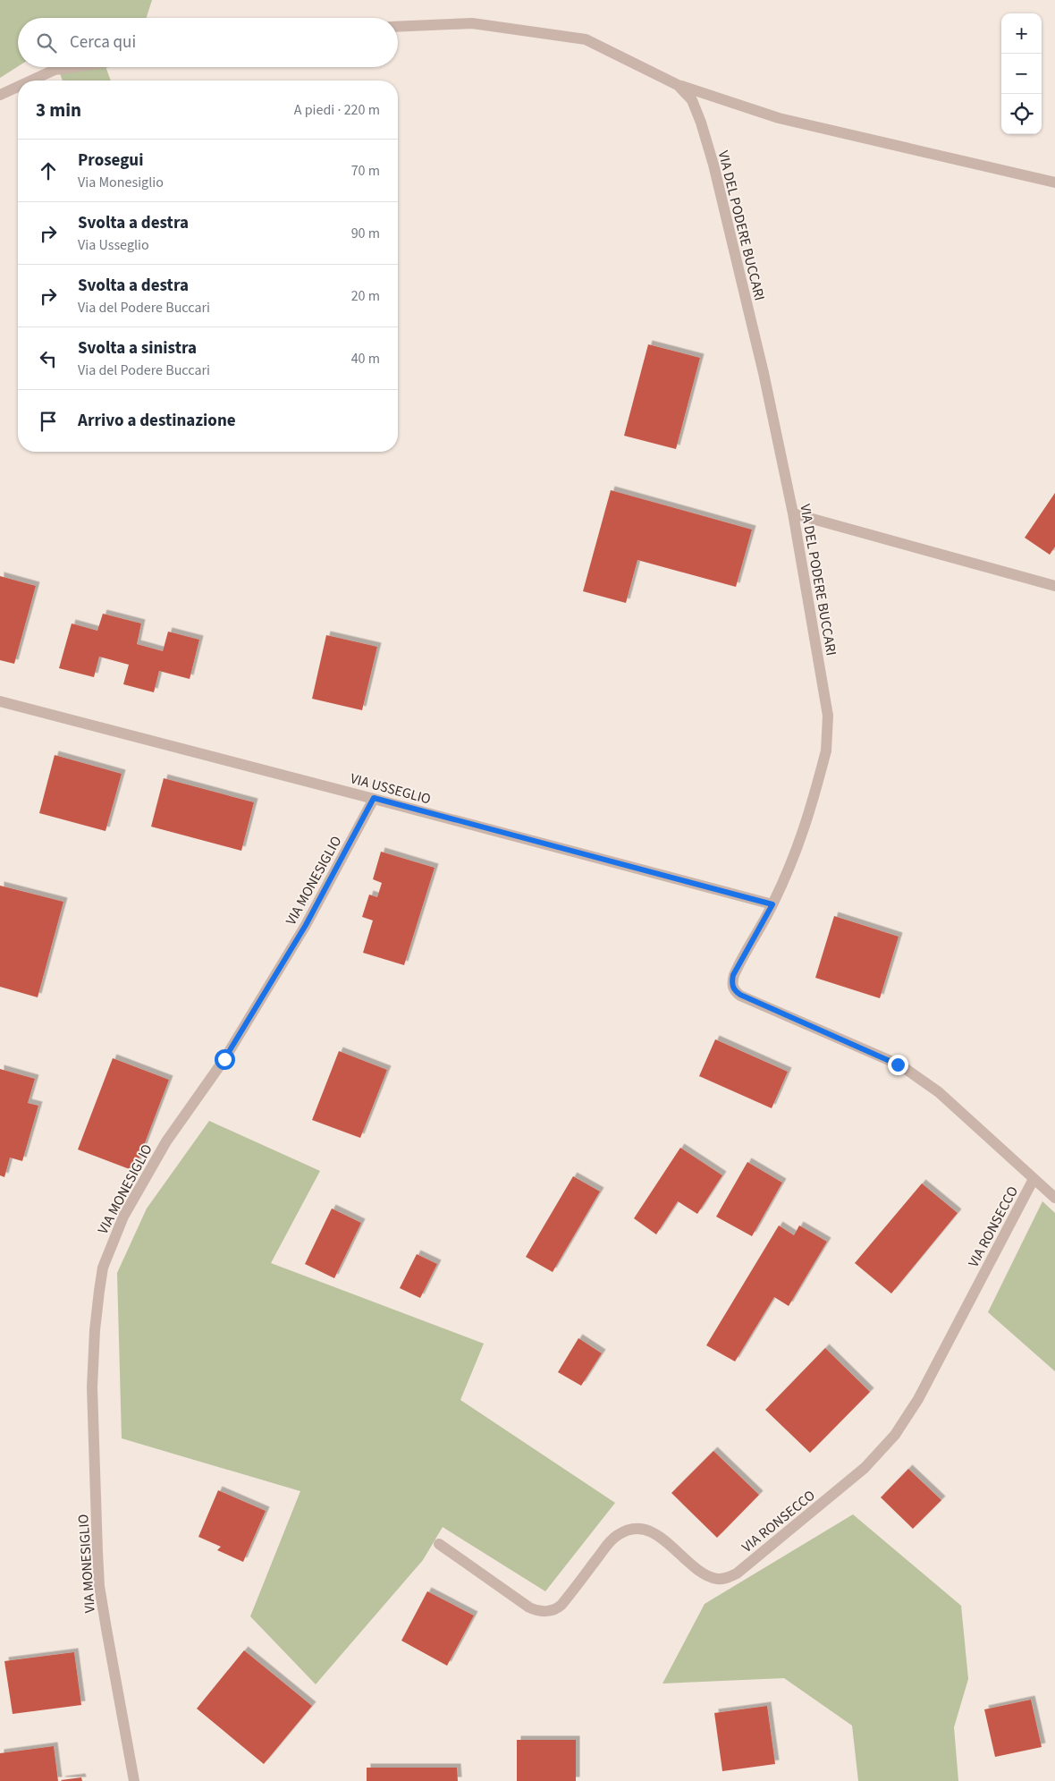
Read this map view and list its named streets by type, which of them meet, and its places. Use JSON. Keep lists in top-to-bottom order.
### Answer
{
  "streets": {
    "street": [
      "VIA DEL PODERE BUCCARI",
      "VIA USSEGLIO",
      "VIA MONESIGLIO",
      "VIA RONSECCO"
    ]
  },
  "crossings": [
    ["VIA DEL PODERE BUCCARI", "VIA USSEGLIO"],
    ["VIA DEL PODERE BUCCARI", "VIA RONSECCO"],
    ["VIA USSEGLIO", "VIA MONESIGLIO"]
  ],
  "page": {
    "map_buttons": ["+", "−"],
    "search": "Cerca qui",
    "heading": ["3 min", "A piedi · 220 m"],
    "list": [
      ["Prosegui", "Via Monesiglio", "70 m"],
      ["Svolta a destra", "Via Usseglio", "90 m"],
      ["Svolta a destra", "Via del Podere Buccari", "20 m"],
      ["Svolta a sinistra", "Via del Podere Buccari", "40 m"],
      "Arrivo a destinazione"
    ]
  }
}
